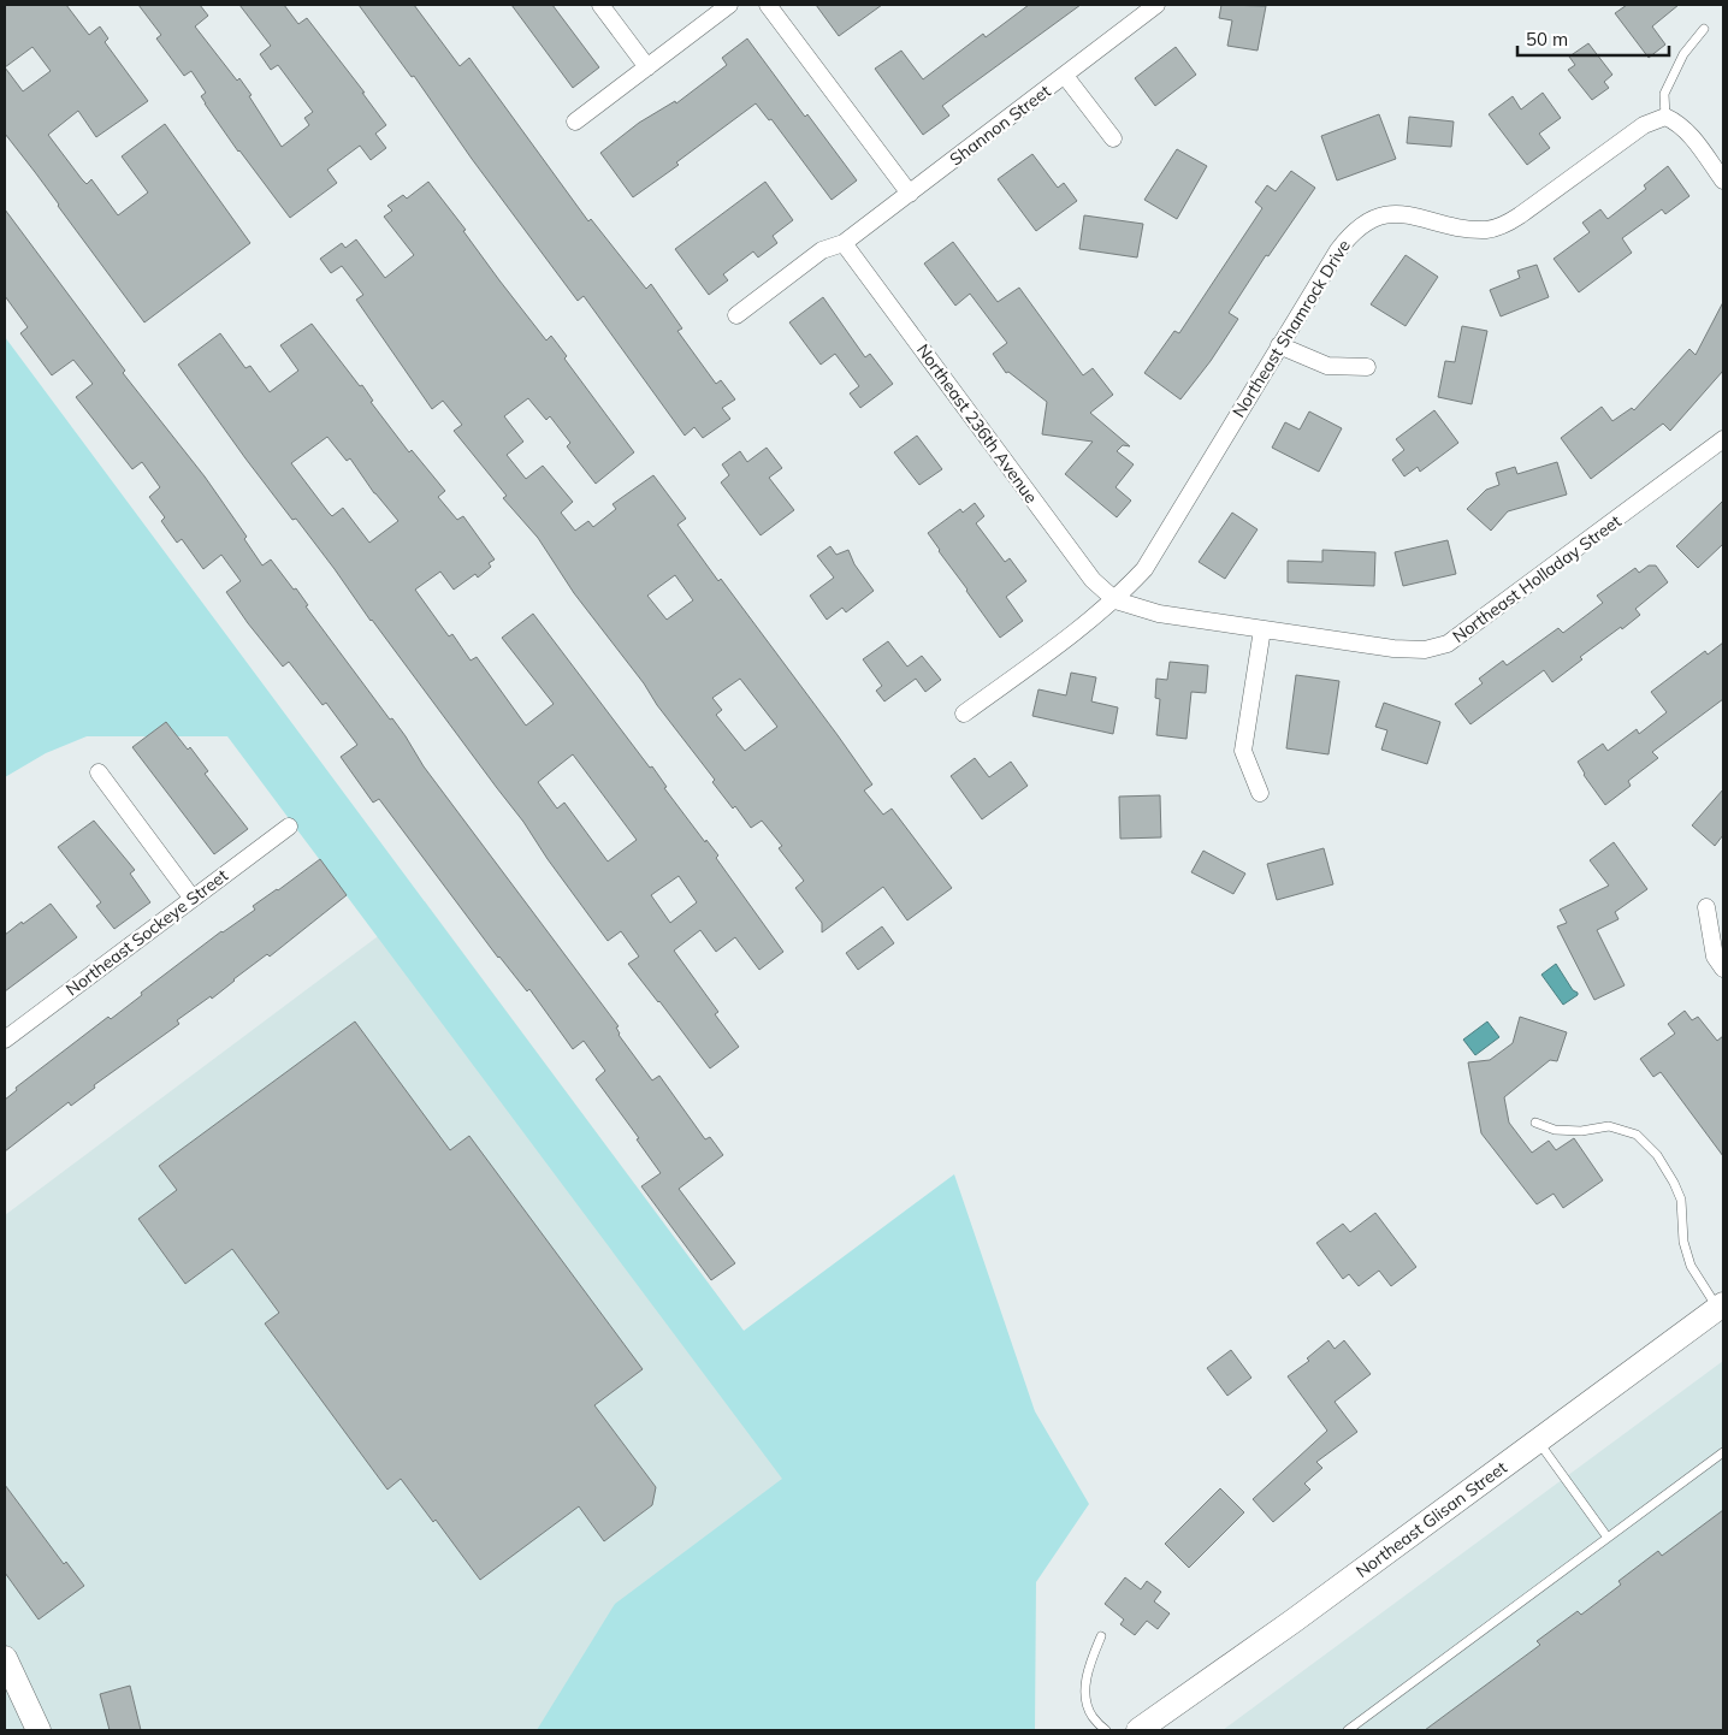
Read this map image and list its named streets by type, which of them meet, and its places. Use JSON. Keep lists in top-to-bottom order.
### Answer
{
  "streets": {
    "main road": ["Northeast Glisan Street"],
    "street": [
      "Shannon Street",
      "Northeast Shamrock Drive",
      "Northeast 236th Avenue",
      "Northeast Holladay Street",
      "Northeast Sockeye Street"
    ]
  },
  "crossings": [
    ["Shannon Street", "Northeast 236th Avenue"],
    ["Northeast Shamrock Drive", "Northeast 236th Avenue"],
    ["Northeast Shamrock Drive", "Northeast Holladay Street"],
    ["Northeast 236th Avenue", "Northeast Holladay Street"]
  ],
  "scale_bar": "50 m"
}
